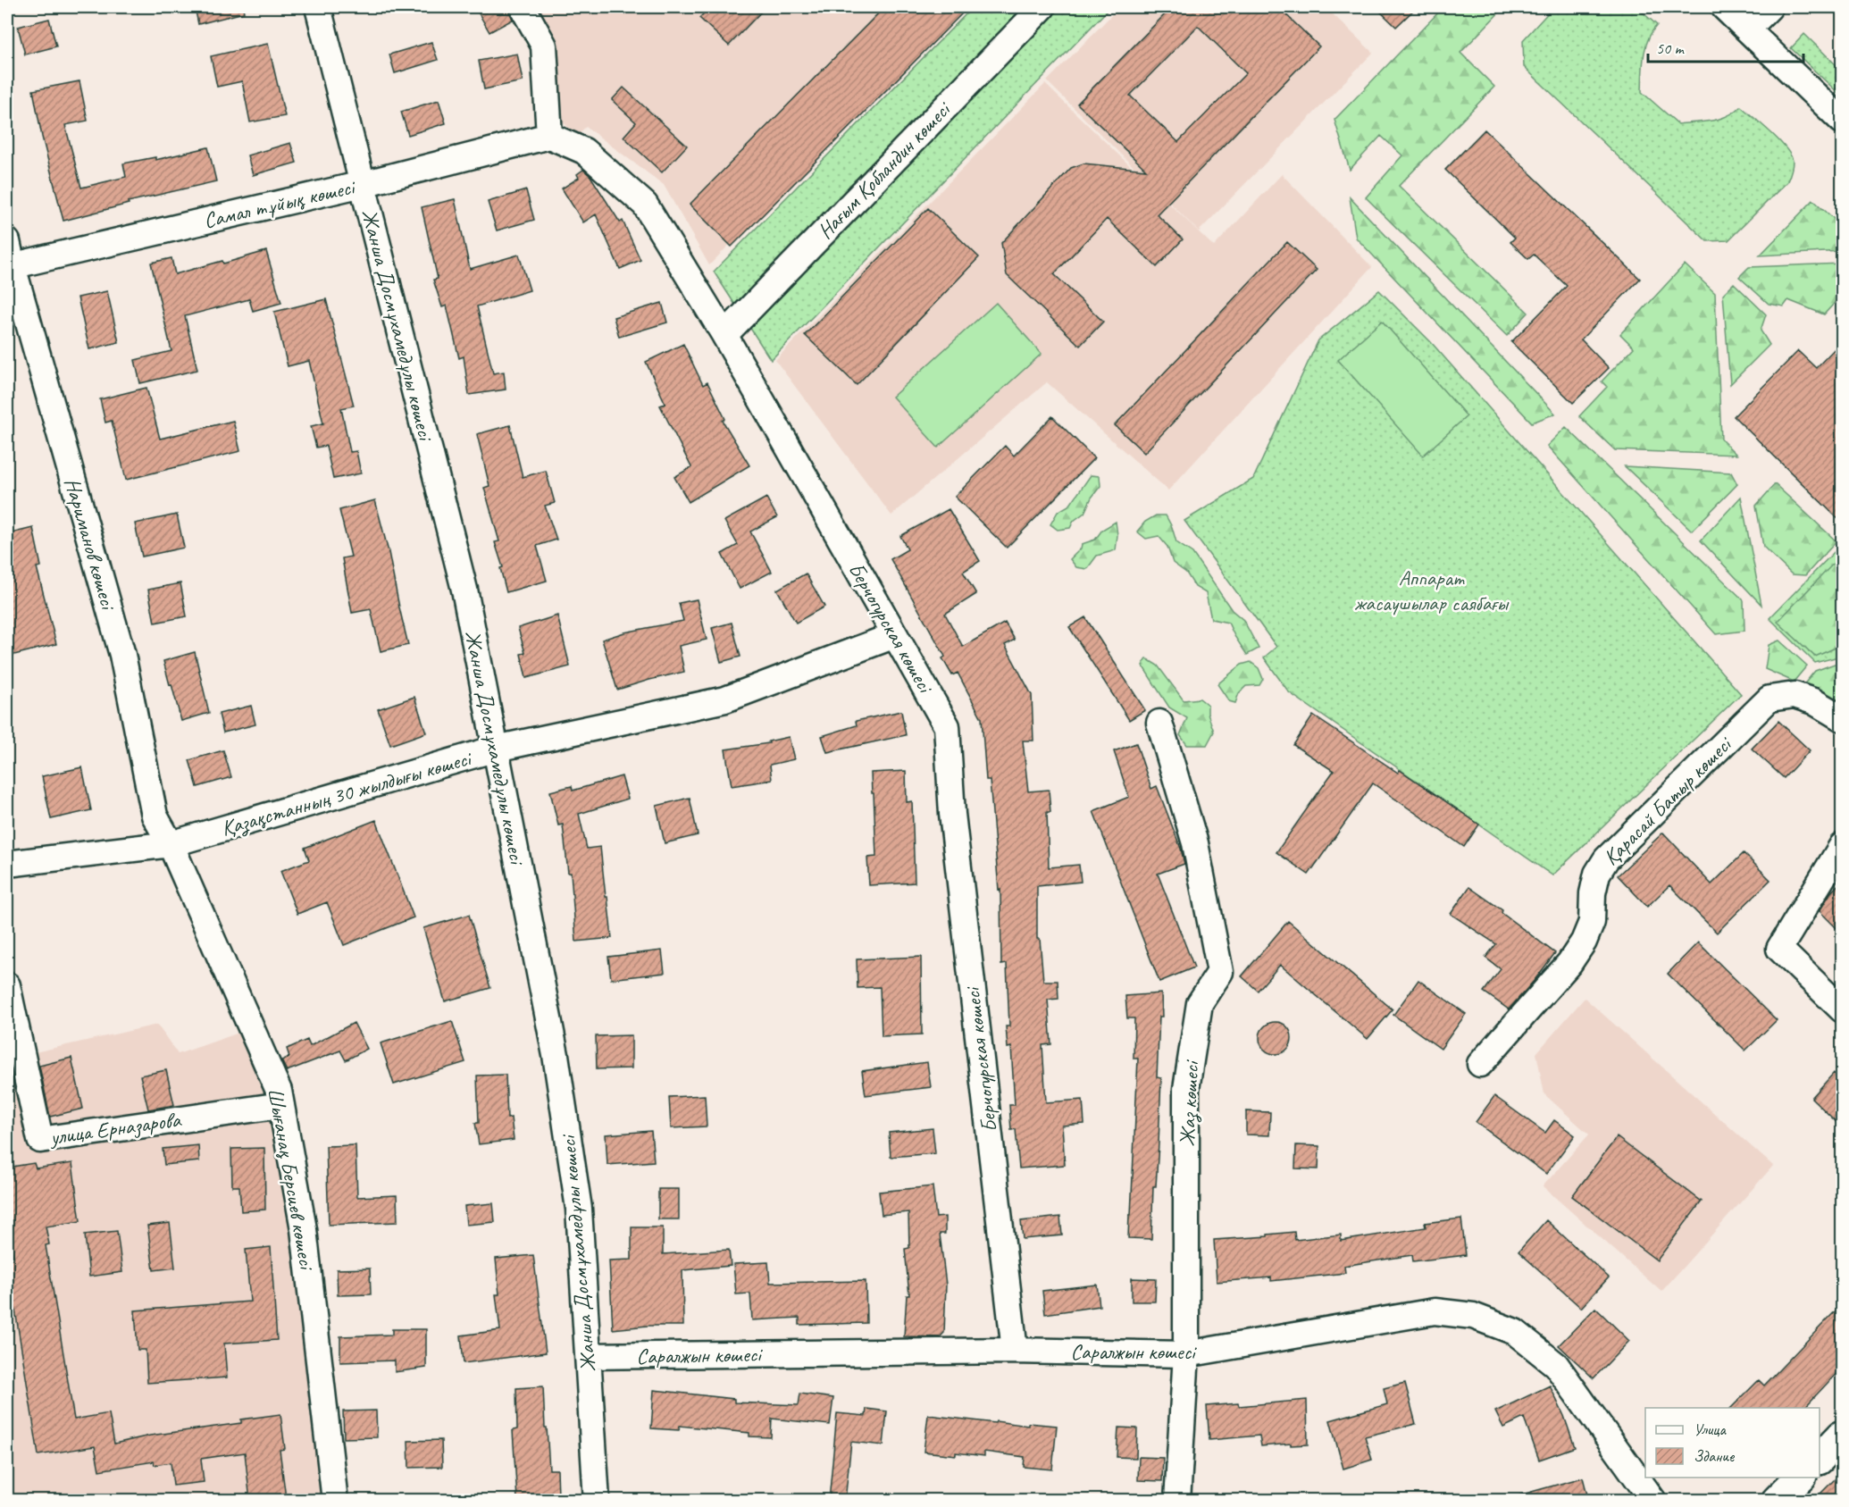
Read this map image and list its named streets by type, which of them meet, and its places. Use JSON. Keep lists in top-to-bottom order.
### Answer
{
  "streets": {
    "street": [
      "Нағым Қобландин көшесі",
      "Самал тұйық көшесі",
      "Жанша Досмұхамедұлы көшесі",
      "Нариманов көшесі",
      "Берчогурская көшесі",
      "Қазақстанның 30 жылдығы көшесі",
      "Қарасай Батыр көшесі",
      "Жаз көшесі",
      "улица Ерназарова",
      "Шығанақ Берсиев көшесі",
      "Саралжын көшесі"
    ]
  },
  "crossings": [
    ["Нағым Қобландин көшесі", "Берчогурская көшесі"],
    ["Самал тұйық көшесі", "Жанша Досмұхамедұлы көшесі"],
    ["Самал тұйық көшесі", "Нариманов көшесі"],
    ["Самал тұйық көшесі", "Берчогурская көшесі"],
    ["Жанша Досмұхамедұлы көшесі", "Қазақстанның 30 жылдығы көшесі"],
    ["Жанша Досмұхамедұлы көшесі", "Саралжын көшесі"],
    ["Нариманов көшесі", "Қазақстанның 30 жылдығы көшесі"],
    ["Нариманов көшесі", "Шығанақ Берсиев көшесі"],
    ["Берчогурская көшесі", "Қазақстанның 30 жылдығы көшесі"],
    ["Берчогурская көшесі", "Саралжын көшесі"],
    ["Қазақстанның 30 жылдығы көшесі", "Шығанақ Берсиев көшесі"],
    ["Жаз көшесі", "Саралжын көшесі"],
    ["улица Ерназарова", "Шығанақ Берсиев көшесі"]
  ],
  "parks": ["Аппарат жасаушылар саябағы"],
  "legend": ["Улица", "Здание"],
  "scale_bar": "50 m"
}
